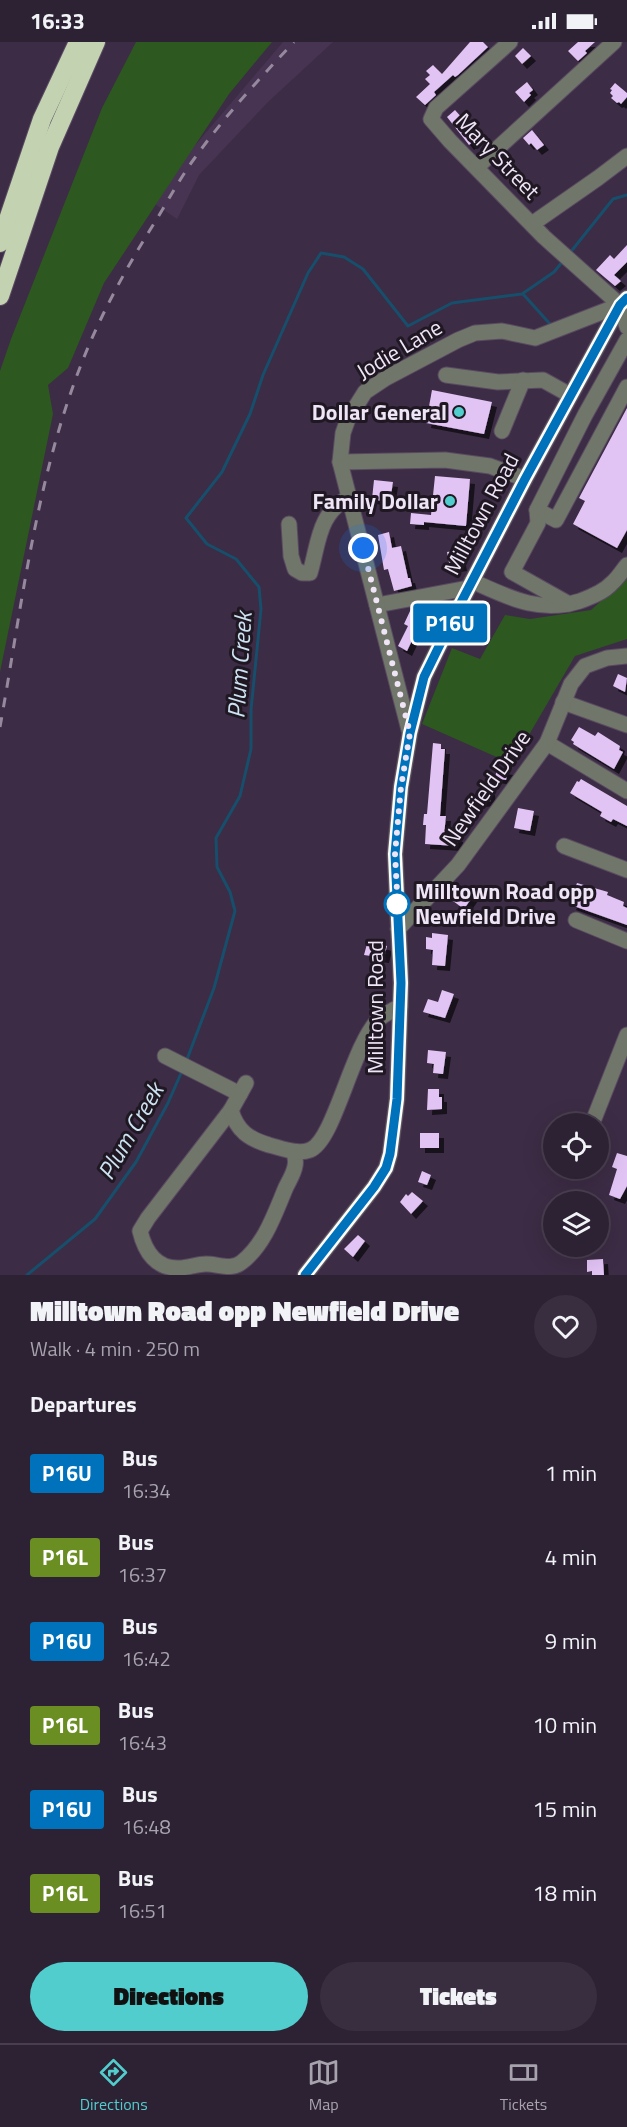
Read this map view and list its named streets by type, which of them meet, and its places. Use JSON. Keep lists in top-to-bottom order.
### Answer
{
  "streets": {
    "street": [
      "Mary Street",
      "Jodie Lane",
      "Milltown Road",
      "Newfield Drive"
    ]
  },
  "crossings": [
    ["Mary Street", "Jodie Lane"],
    ["Mary Street", "Milltown Road"],
    ["Jodie Lane", "Milltown Road"],
    ["Milltown Road", "Newfield Drive"]
  ],
  "water": ["Plum Creek"],
  "places": ["Dollar General", "Family Dollar", "Milltown Road opp Newfield Drive"],
  "lines": ["bus line P16U"],
  "page": {
    "status": "16:33",
    "on_map": "P16U",
    "heading": [
      ["Milltown Road opp Newfield Drive", "Walk · 4 min · 250 m"],
      "Departures"
    ],
    "list": [
      {
        "mark": "P16U",
        "name": "Bus",
        "note": "16:34",
        "value": "1 min"
      },
      {
        "mark": "P16L",
        "name": "Bus",
        "note": "16:37",
        "value": "4 min"
      },
      {
        "mark": "P16U",
        "name": "Bus",
        "note": "16:42",
        "value": "9 min"
      },
      {
        "mark": "P16L",
        "name": "Bus",
        "note": "16:43",
        "value": "10 min"
      },
      {
        "mark": "P16U",
        "name": "Bus",
        "note": "16:48",
        "value": "15 min"
      },
      {
        "mark": "P16L",
        "name": "Bus",
        "note": "16:51",
        "value": "18 min"
      }
    ],
    "buttons": ["Directions", "Tickets"],
    "tabs": ["Directions", "Map", "Tickets"]
  }
}
